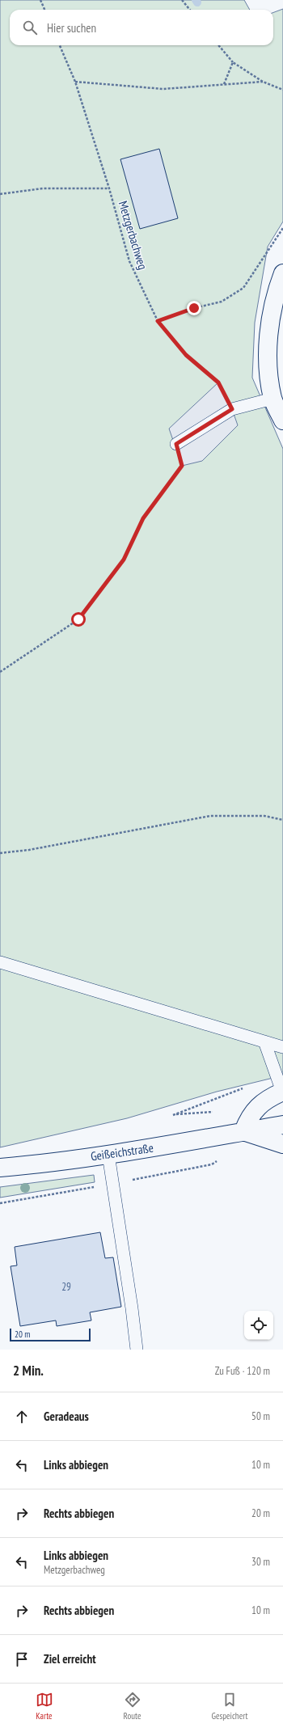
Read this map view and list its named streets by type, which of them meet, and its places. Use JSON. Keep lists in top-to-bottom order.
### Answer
{
  "streets": {
    "main road": ["Geißeichstraße"],
    "path": ["Metzgerbachweg"]
  },
  "house_numbers": ["29"],
  "scale_bar": "20 m",
  "page": {
    "search": "Hier suchen",
    "scale": "20 m",
    "heading": ["2 Min.", "Zu Fuß · 120 m"],
    "list": [
      ["Geradeaus", "50 m"],
      ["Links abbiegen", "10 m"],
      ["Rechts abbiegen", "20 m"],
      ["Links abbiegen", "Metzgerbachweg", "30 m"],
      ["Rechts abbiegen", "10 m"],
      "Ziel erreicht"
    ],
    "nav": ["Karte", "Route", "Gespeichert"]
  }
}
